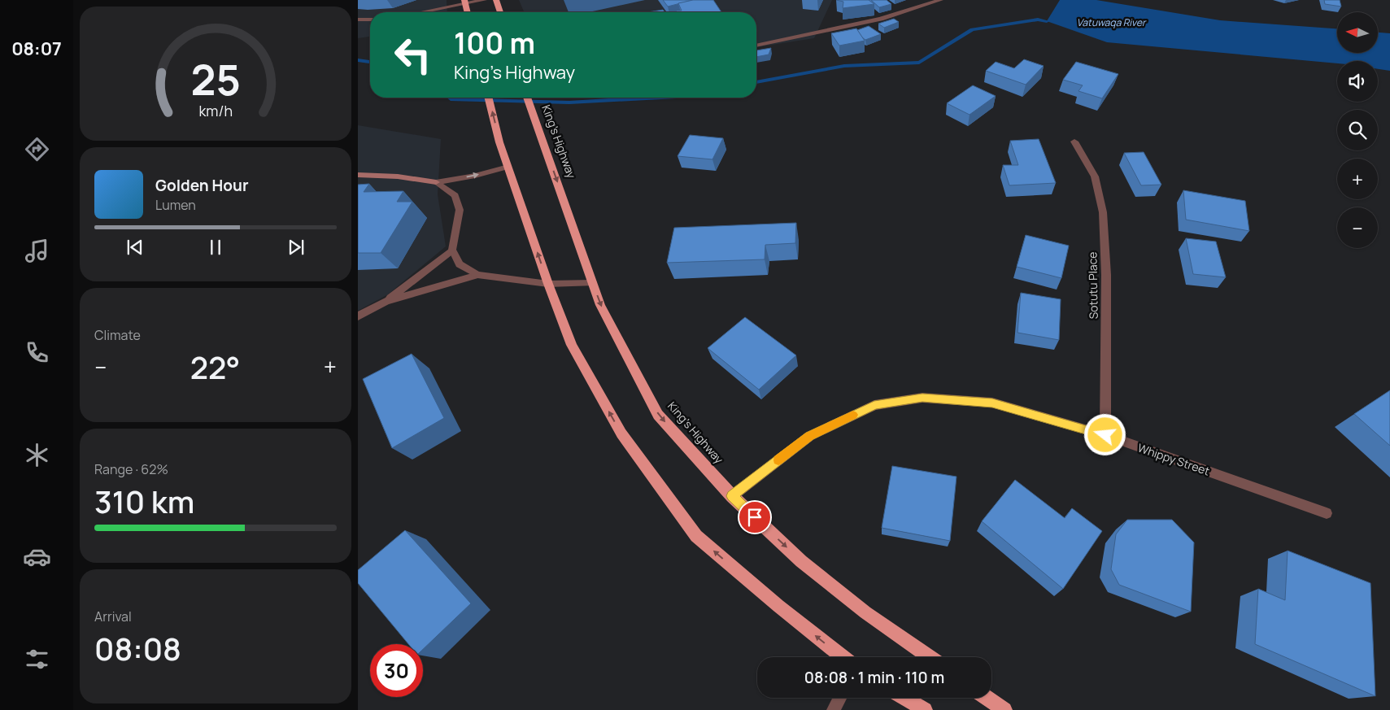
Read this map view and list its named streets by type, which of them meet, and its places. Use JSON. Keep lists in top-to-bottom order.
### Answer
{
  "streets": {
    "highway": ["King's Highway"],
    "street": ["Sotutu Place", "Whippy Street"]
  },
  "crossings": [
    ["King's Highway", "Whippy Street"],
    ["Sotutu Place", "Whippy Street"]
  ],
  "water": ["Vatuwaqa River"],
  "north": "left",
  "page": {
    "tabs": "08:07",
    "map_buttons": ["+", "−"],
    "turn": ["100 m", "King's Highway"],
    "song": ["Golden Hour", "Lumen"],
    "tile": [
      "Climate",
      ["Range · 62%", "310 km"],
      ["Arrival", "08:08"]
    ],
    "heat": ["−", "22°", "+"],
    "limit": "30",
    "trip": "08:08 · 1 min · 110 m",
    "gauge": ["25", "km/h"]
  }
}
